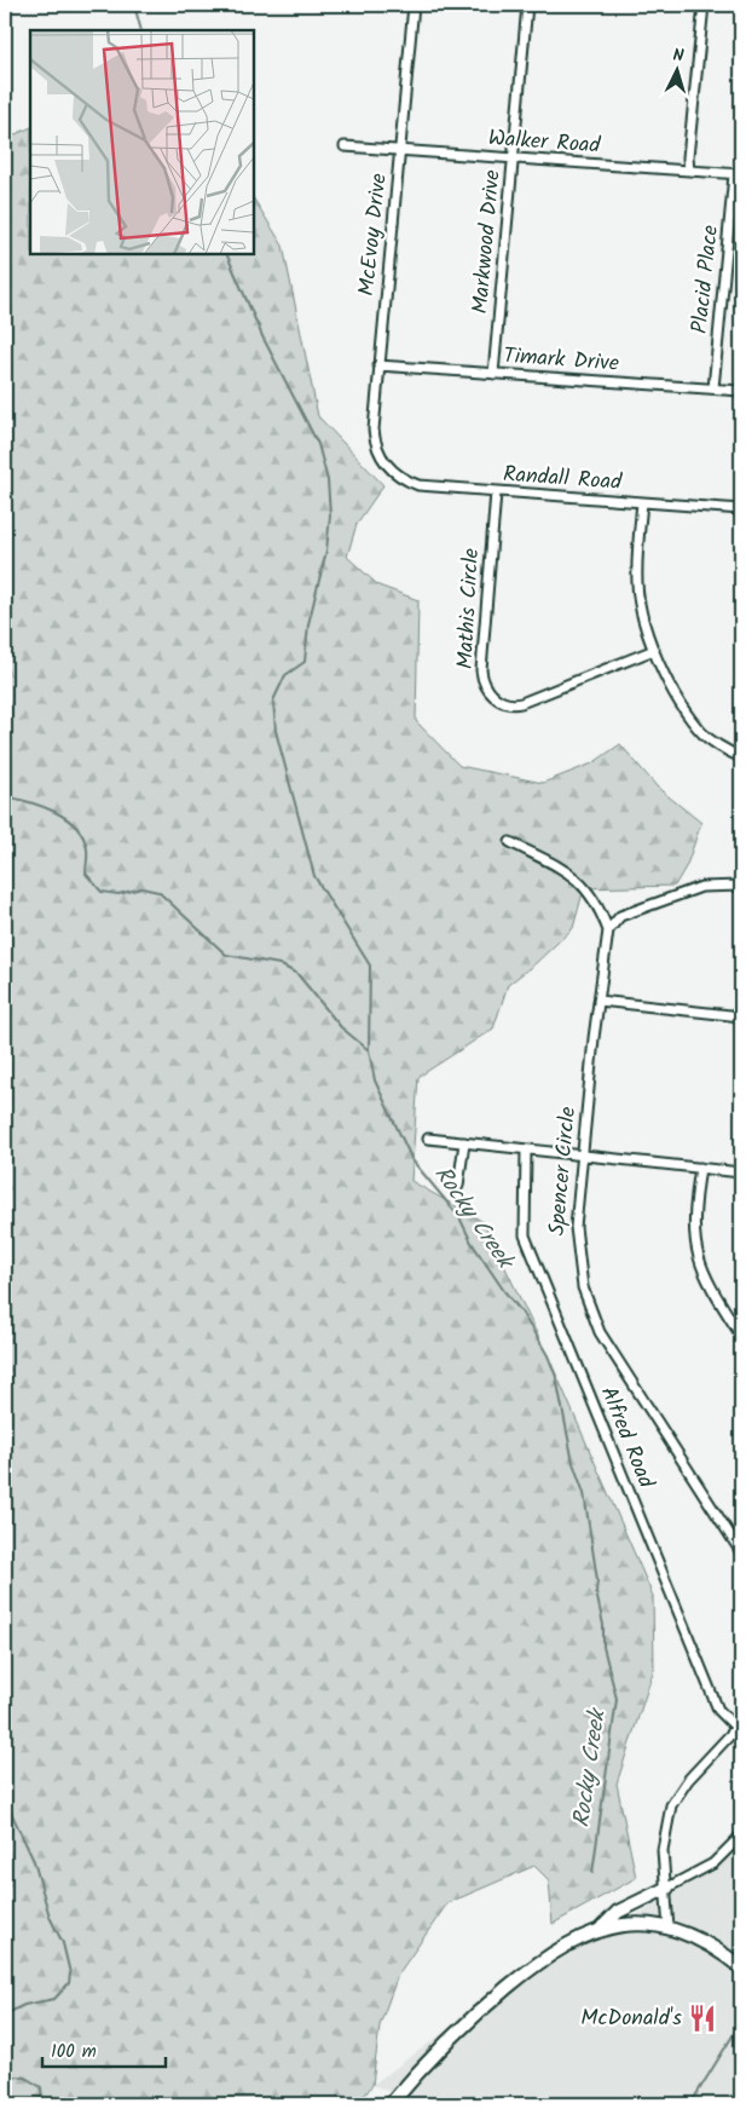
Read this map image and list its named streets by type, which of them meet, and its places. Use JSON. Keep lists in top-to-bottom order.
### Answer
{
  "streets": {
    "street": [
      "Walker Road",
      "McEvoy Drive",
      "Markwood Drive",
      "Placid Place",
      "Timark Drive",
      "Randall Road",
      "Mathis Circle",
      "Spencer Circle",
      "Alfred Road"
    ]
  },
  "crossings": [
    ["Walker Road", "McEvoy Drive"],
    ["Walker Road", "Markwood Drive"],
    ["Walker Road", "Placid Place"],
    ["McEvoy Drive", "Timark Drive"],
    ["McEvoy Drive", "Randall Road"],
    ["Markwood Drive", "Timark Drive"],
    ["Placid Place", "Timark Drive"],
    ["Randall Road", "Mathis Circle"]
  ],
  "water": ["Rocky Creek"],
  "places": {
    "restaurant": ["McDonald's"]
  },
  "scale_bar": "100 m",
  "north": "top"
}
